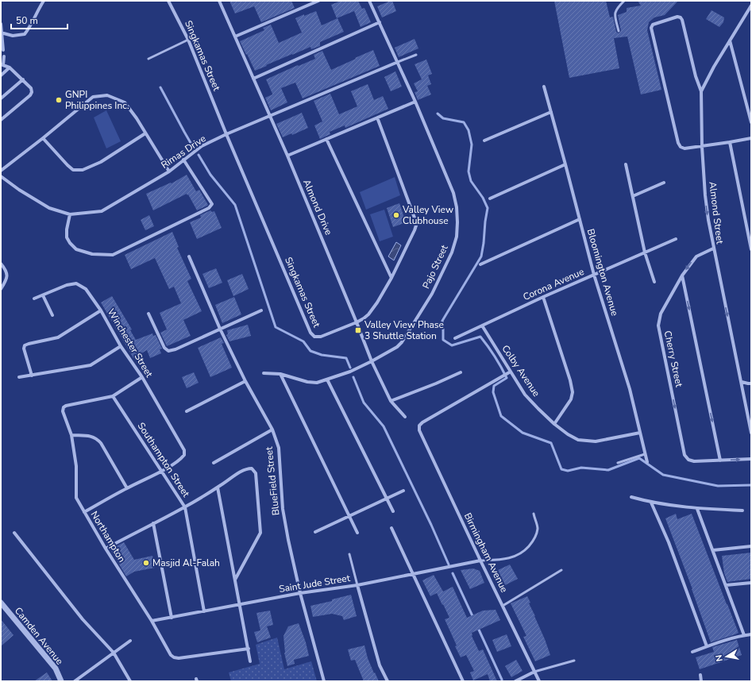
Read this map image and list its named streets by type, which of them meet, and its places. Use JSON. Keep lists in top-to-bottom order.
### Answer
{
  "streets": {
    "street": [
      "Singkamas Street",
      "Rimas Drive",
      "Almond Drive",
      "Almond Street",
      "Pajo Street",
      "Bloomington Avenue",
      "Corona Avenue",
      "Winchester Street",
      "Cherry Street",
      "Colby Avenue",
      "Southampton Street",
      "BlueField Street",
      "Northampton",
      "Birmingham Avenue",
      "Saint Jude Street",
      "Camden Avenue"
    ]
  },
  "crossings": [
    ["Singkamas Street", "Rimas Drive"],
    ["Singkamas Street", "Almond Drive"],
    ["Rimas Drive", "Almond Drive"],
    ["Rimas Drive", "Pajo Street"],
    ["Almond Drive", "Pajo Street"],
    ["Almond Street", "Cherry Street"],
    ["Bloomington Avenue", "Corona Avenue"],
    ["Bloomington Avenue", "Colby Avenue"],
    ["Corona Avenue", "Colby Avenue"],
    ["Winchester Street", "Southampton Street"],
    ["Colby Avenue", "Birmingham Avenue"],
    ["Southampton Street", "Northampton"],
    ["Southampton Street", "Saint Jude Street"],
    ["BlueField Street", "Saint Jude Street"],
    ["Northampton", "Saint Jude Street"],
    ["Birmingham Avenue", "Saint Jude Street"]
  ],
  "one_way": ["Almond Street"],
  "places": {
    "other": ["GNPI Philippines Inc.", "Valley View Clubhouse", "Masjid Al-Falah"],
    "transit": ["Valley View Phase 3 Shuttle Station"]
  },
  "scale_bar": "50 m",
  "north": "left"
}
